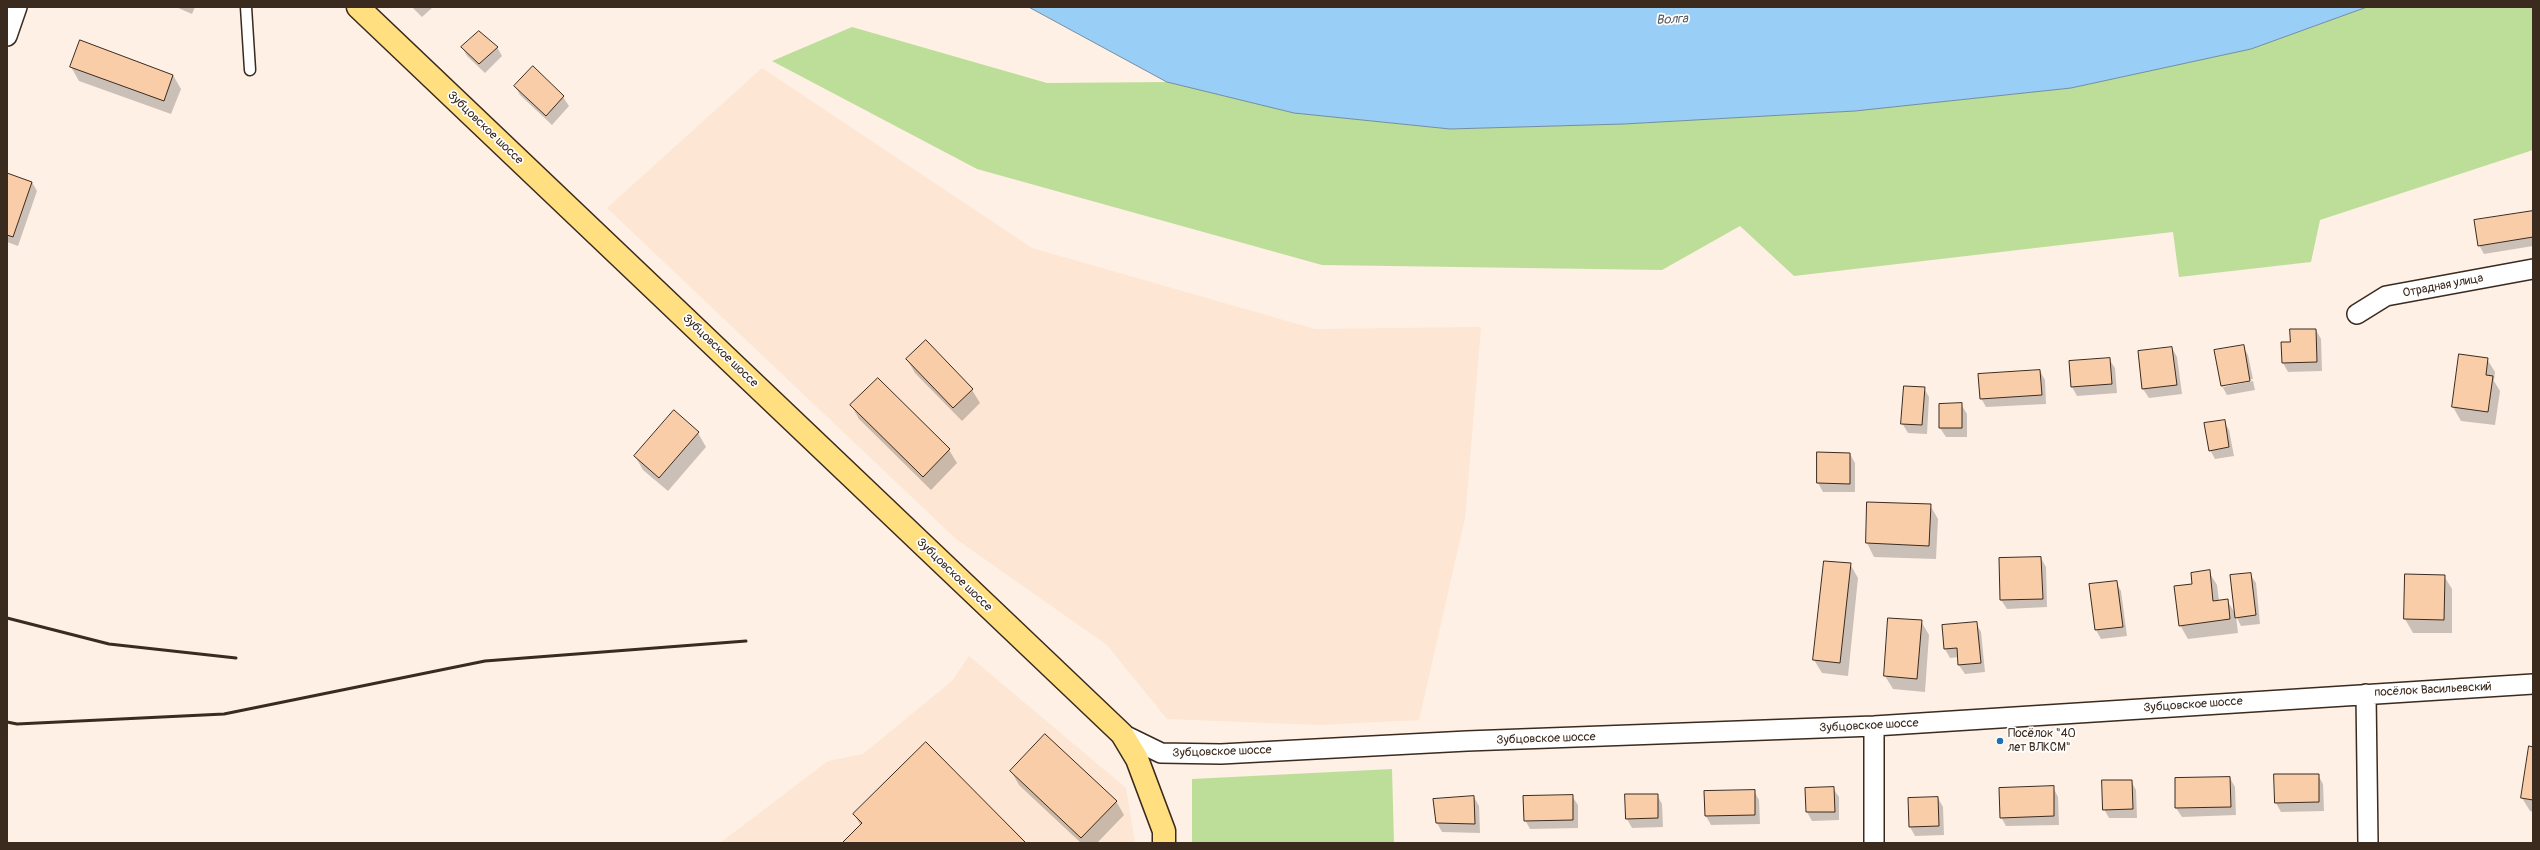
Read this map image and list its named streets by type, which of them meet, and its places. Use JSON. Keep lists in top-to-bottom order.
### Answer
{
  "streets": {
    "main road": ["Зубцовское шоссе"],
    "street": ["Отрадная улица", "посёлок Васильевский"]
  },
  "crossings": [
    ["Зубцовское шоссе", "посёлок Васильевский"]
  ],
  "water": ["Волга"],
  "places": ["Посёлок \"40 лет ВЛКСМ\""]
}
